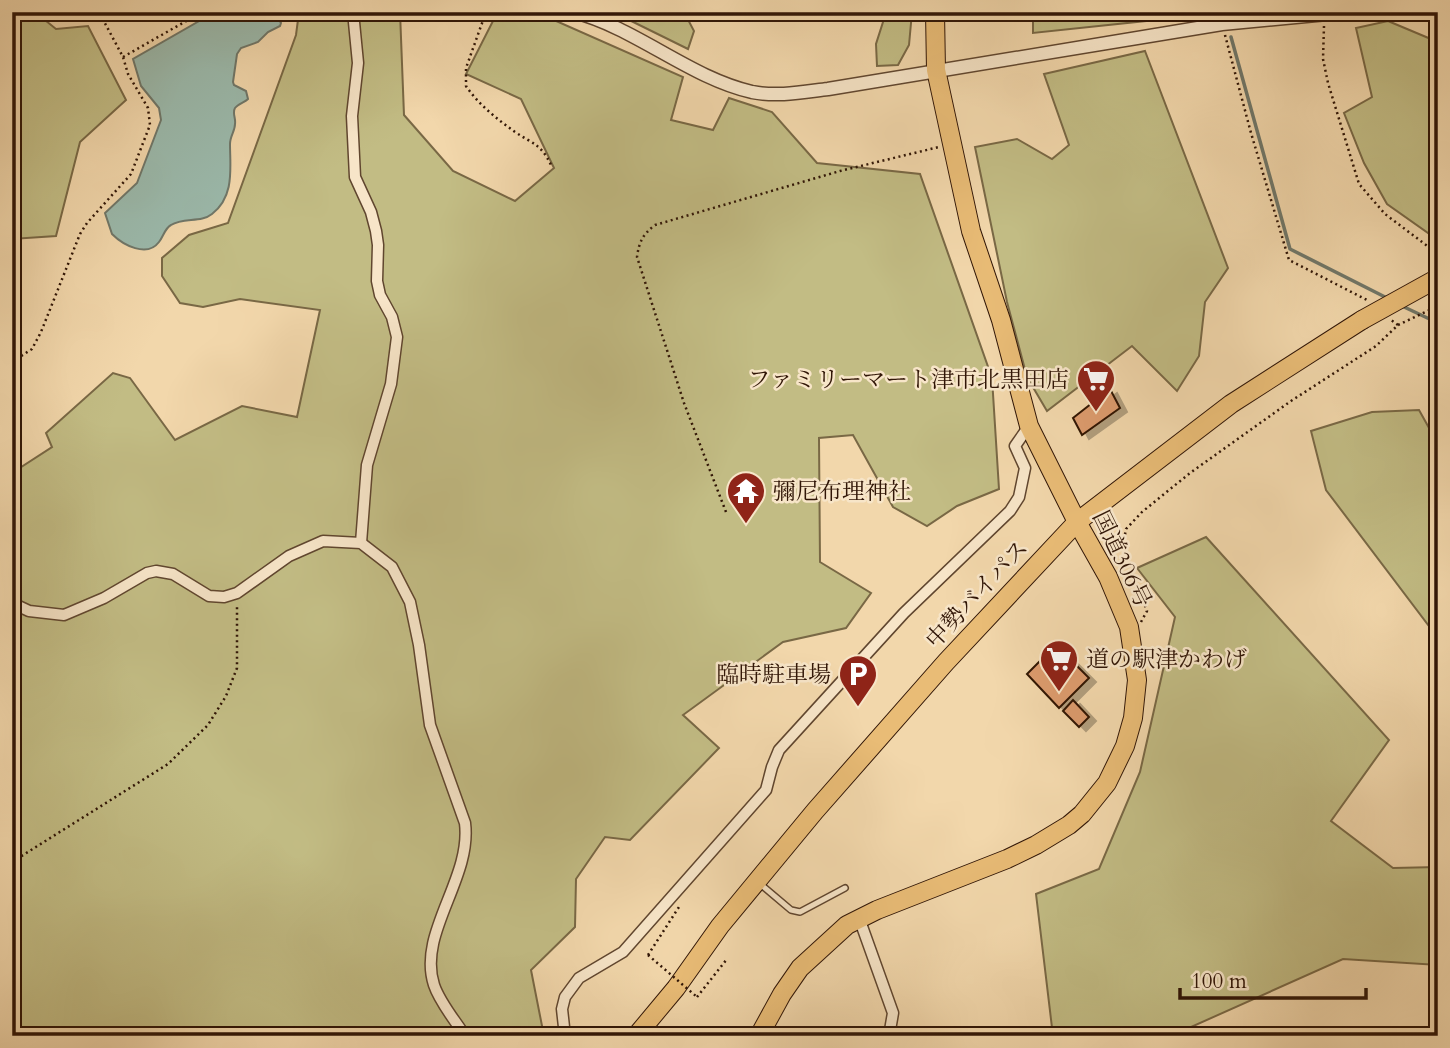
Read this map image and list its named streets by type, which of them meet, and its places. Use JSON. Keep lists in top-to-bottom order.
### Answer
{
  "streets": {
    "highway": ["国道306号", "中勢バイパス"]
  },
  "crossings": [
    ["国道306号", "中勢バイパス"]
  ],
  "places": {
    "supermarket": ["ファミリーマート津市北黒田店", "道の駅津かわげ"],
    "temple": ["彌尼布理神社"],
    "parking": ["臨時駐車場"]
  },
  "scale_bar": "100 m"
}
